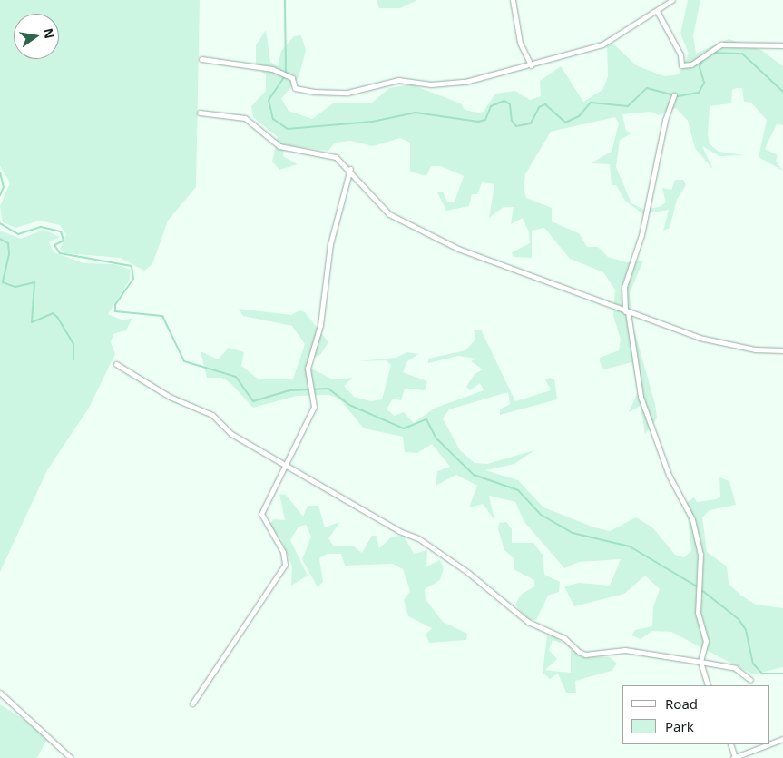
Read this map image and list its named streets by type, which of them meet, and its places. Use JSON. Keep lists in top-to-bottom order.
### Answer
{
  "legend": ["Road", "Park"],
  "north": "right"
}
